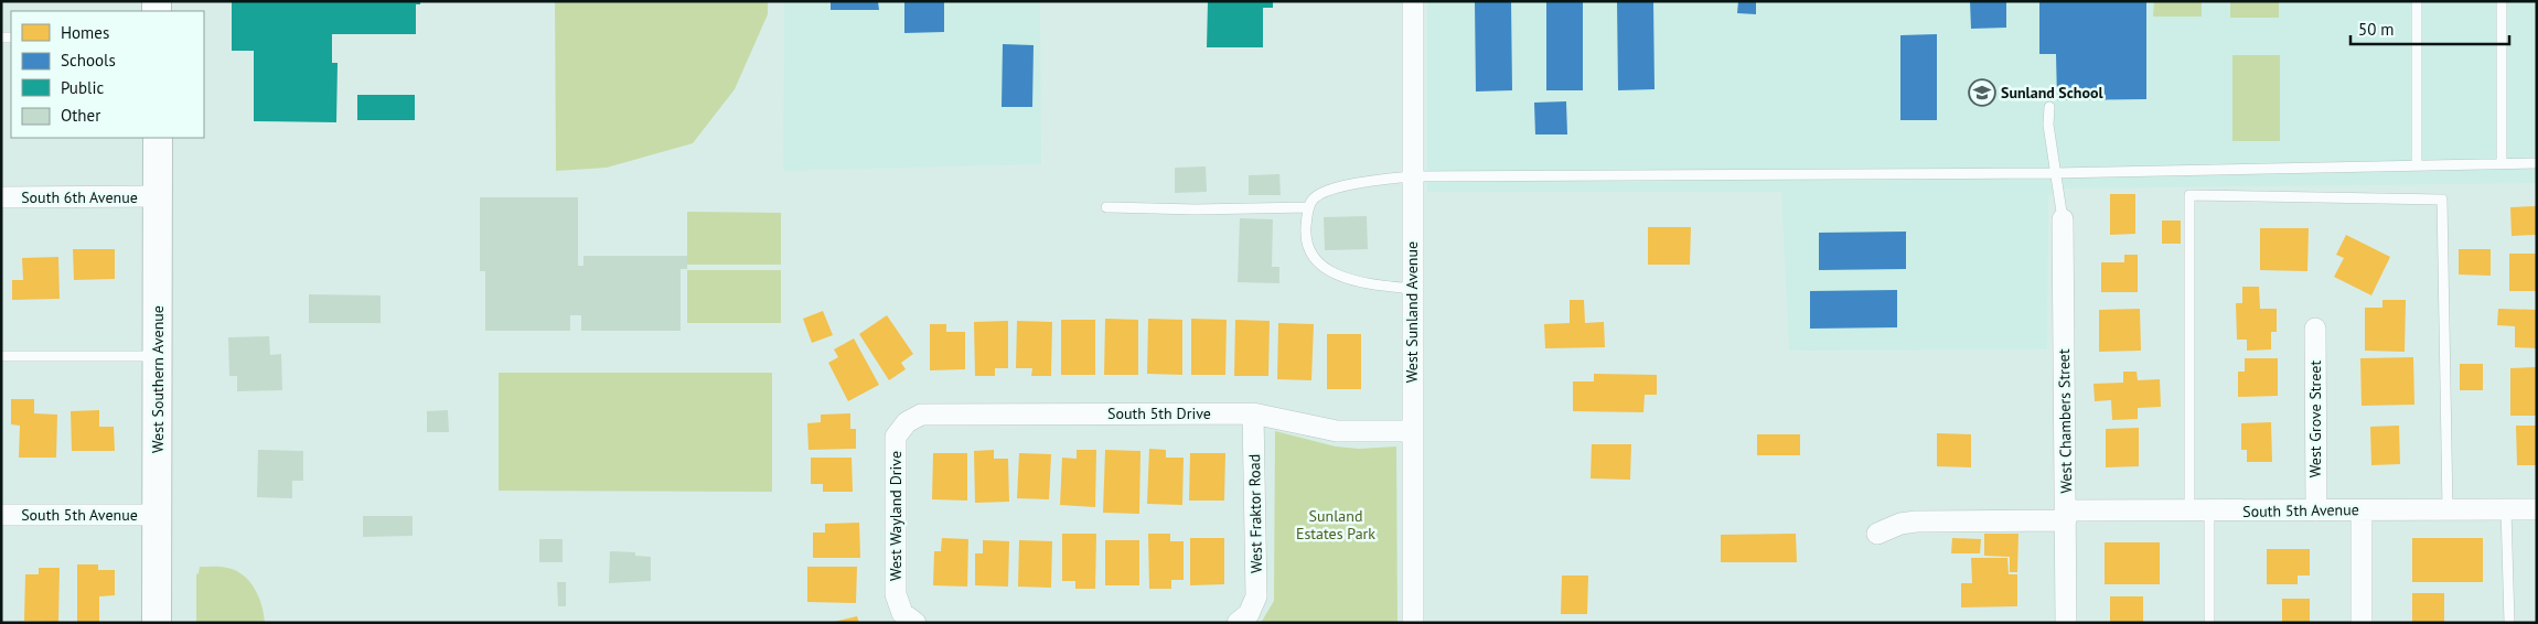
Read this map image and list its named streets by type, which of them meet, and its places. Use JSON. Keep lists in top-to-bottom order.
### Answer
{
  "streets": {
    "main road": ["West Southern Avenue"],
    "street": [
      "South 6th Avenue",
      "West Sunland Avenue",
      "South 5th Drive",
      "West Grove Street",
      "West Chambers Street",
      "South 5th Avenue",
      "West Fraktor Road",
      "West Wayland Drive"
    ]
  },
  "crossings": [
    ["South 6th Avenue", "West Southern Avenue"],
    ["West Sunland Avenue", "South 5th Drive"],
    ["West Southern Avenue", "South 5th Avenue"],
    ["South 5th Drive", "West Fraktor Road"],
    ["South 5th Drive", "West Wayland Drive"],
    ["West Grove Street", "South 5th Avenue"],
    ["West Chambers Street", "South 5th Avenue"]
  ],
  "parks": ["Sunland Estates Park"],
  "places": {
    "school or university": ["Sunland School"]
  },
  "legend": [
    "Homes",
    "Schools",
    "Public",
    "Other"
  ],
  "scale_bar": "50 m"
}
